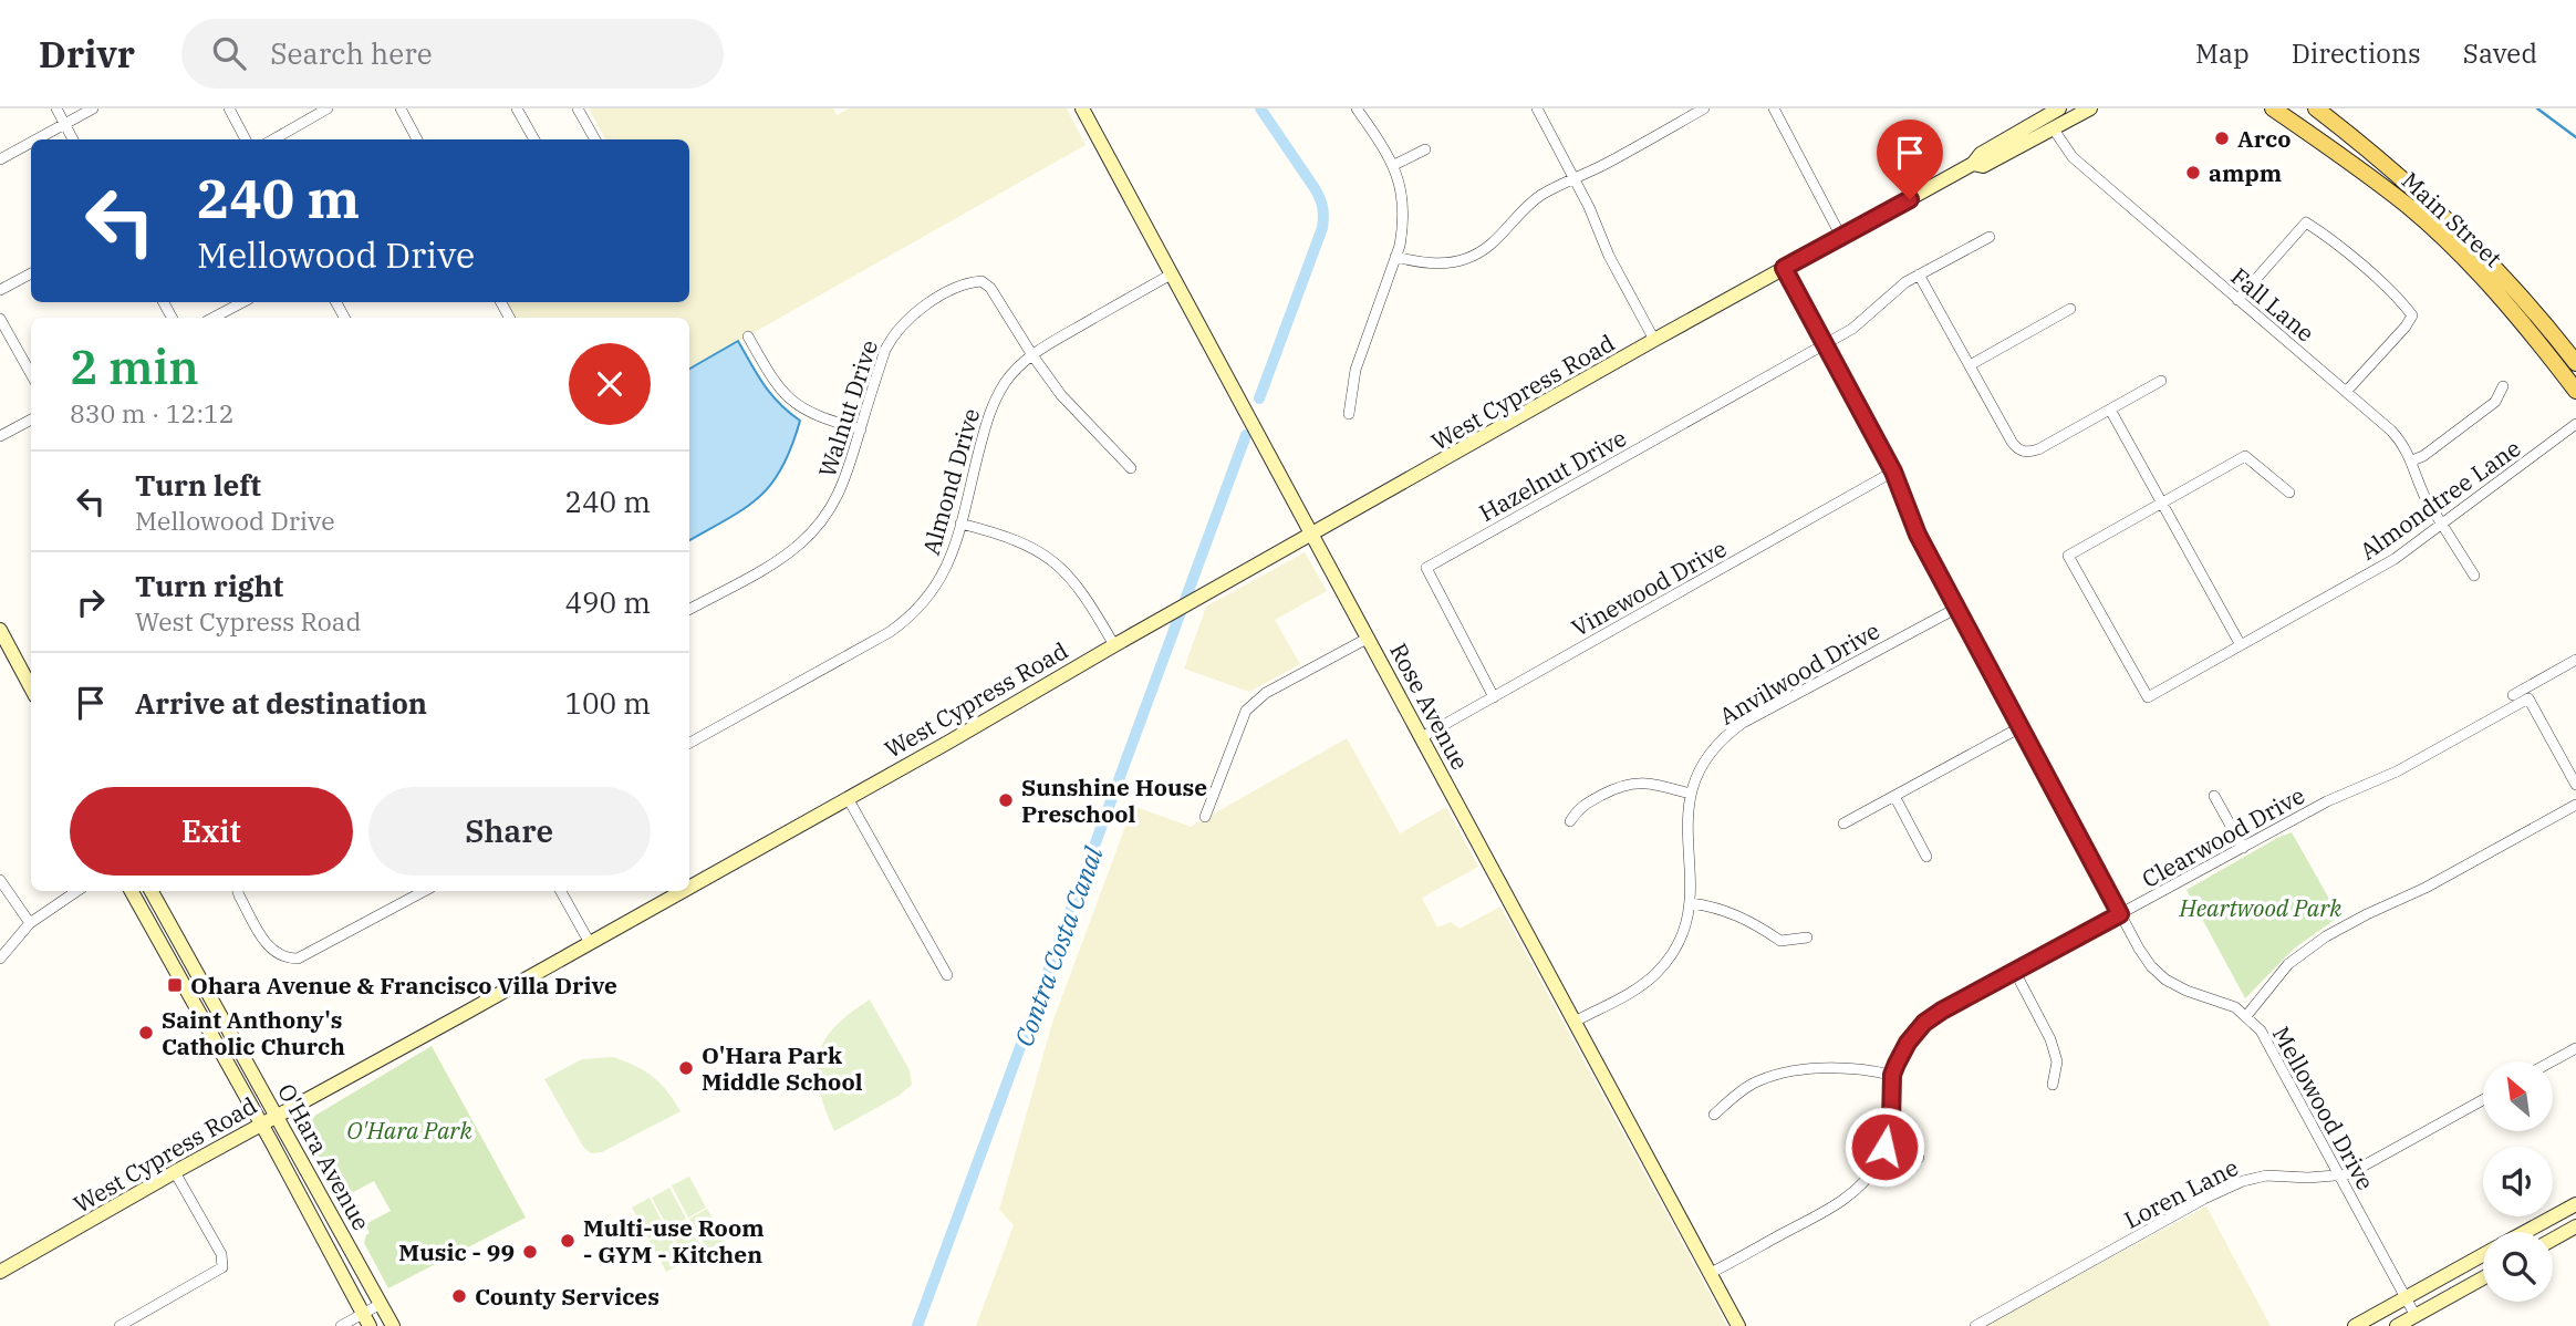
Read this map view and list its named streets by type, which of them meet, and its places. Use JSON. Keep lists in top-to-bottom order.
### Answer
{
  "streets": {
    "main road": ["Main Street"],
    "street": [
      "Fall Lane",
      "West Cypress Road",
      "Walnut Drive",
      "Hazelnut Drive",
      "Almond Drive",
      "Almondtree Lane",
      "Vinewood Drive",
      "Anvilwood Drive",
      "Rose Avenue",
      "Clearwood Drive",
      "Mellowood Drive",
      "O'Hara Avenue",
      "Loren Lane"
    ]
  },
  "crossings": [
    ["Fall Lane", "West Cypress Road"],
    ["Fall Lane", "Almondtree Lane"],
    ["West Cypress Road", "Rose Avenue"],
    ["West Cypress Road", "Mellowood Drive"],
    ["West Cypress Road", "O'Hara Avenue"],
    ["Walnut Drive", "Almond Drive"],
    ["Hazelnut Drive", "Vinewood Drive"],
    ["Hazelnut Drive", "Mellowood Drive"],
    ["Almond Drive", "Rose Avenue"],
    ["Vinewood Drive", "Rose Avenue"],
    ["Vinewood Drive", "Mellowood Drive"],
    ["Anvilwood Drive", "Rose Avenue"],
    ["Anvilwood Drive", "Mellowood Drive"],
    ["Rose Avenue", "Clearwood Drive"],
    ["Clearwood Drive", "Mellowood Drive"],
    ["Mellowood Drive", "Loren Lane"]
  ],
  "water": ["Contra Costa Canal"],
  "parks": ["Heartwood Park", "O'Hara Park"],
  "places": {
    "other": [
      "Arco",
      "ampm",
      "Sunshine House Preschool",
      "Saint Anthony's Catholic Church",
      "O'Hara Park Middle School",
      "Multi-use Room - GYM - Kitchen",
      "Music - 99",
      "County Services"
    ],
    "transit": ["Ohara Avenue & Francisco Villa Drive"]
  },
  "north": "top left",
  "page": {
    "header": "Drivr",
    "search": "Search here",
    "nav": ["Map", "Directions", "Saved"],
    "turn": ["240 m", "Mellowood Drive"],
    "heading": ["2 min", "830 m · 12:12"],
    "list": [
      {
        "name": "Turn left",
        "note": "Mellowood Drive",
        "value": "240 m"
      },
      {
        "name": "Turn right",
        "note": "West Cypress Road",
        "value": "490 m"
      },
      {
        "name": "Arrive at destination",
        "value": "100 m"
      }
    ],
    "buttons": ["Exit", "Share"]
  }
}
